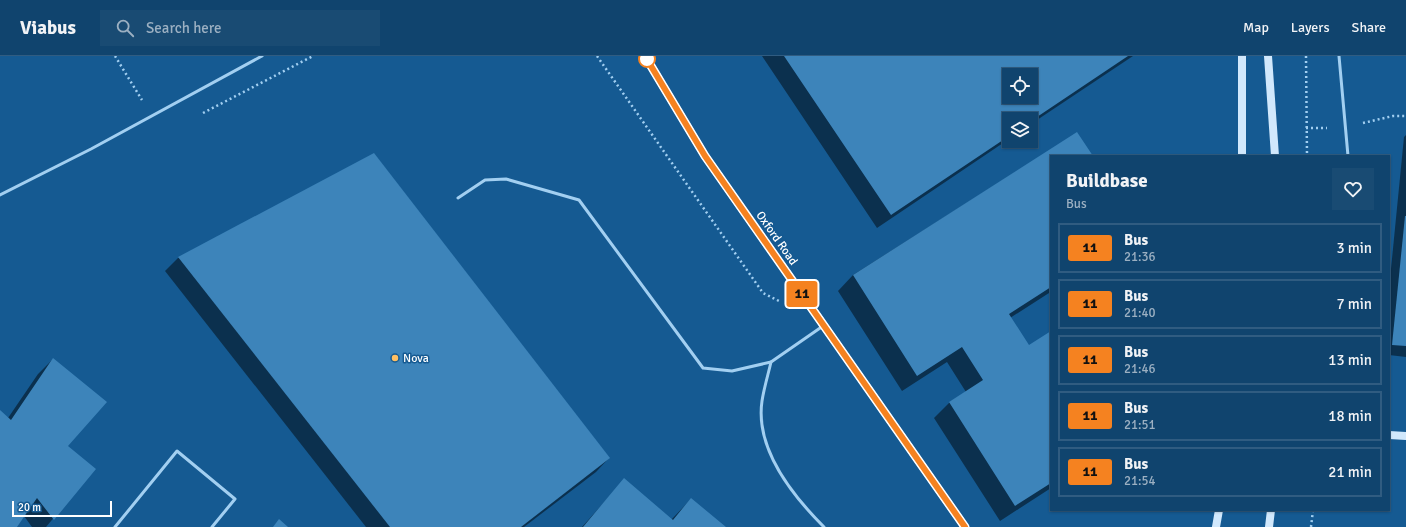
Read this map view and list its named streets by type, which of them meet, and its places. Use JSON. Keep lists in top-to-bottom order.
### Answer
{
  "streets": {
    "street": ["Oxford Road"]
  },
  "places": ["Nova"],
  "lines": ["bus line 11"],
  "scale_bar": "20 m",
  "page": {
    "header": "Viabus",
    "search": "Search here",
    "nav": ["Map", "Layers", "Share"],
    "on_map": "11",
    "heading": ["Buildbase", "Bus"],
    "list": [
      {
        "mark": "11",
        "name": "Bus",
        "note": "21:36",
        "value": "3 min"
      },
      {
        "mark": "11",
        "name": "Bus",
        "note": "21:40",
        "value": "7 min"
      },
      {
        "mark": "11",
        "name": "Bus",
        "note": "21:46",
        "value": "13 min"
      },
      {
        "mark": "11",
        "name": "Bus",
        "note": "21:51",
        "value": "18 min"
      },
      {
        "mark": "11",
        "name": "Bus",
        "note": "21:54",
        "value": "21 min"
      }
    ],
    "scale": "20 m"
  }
}
